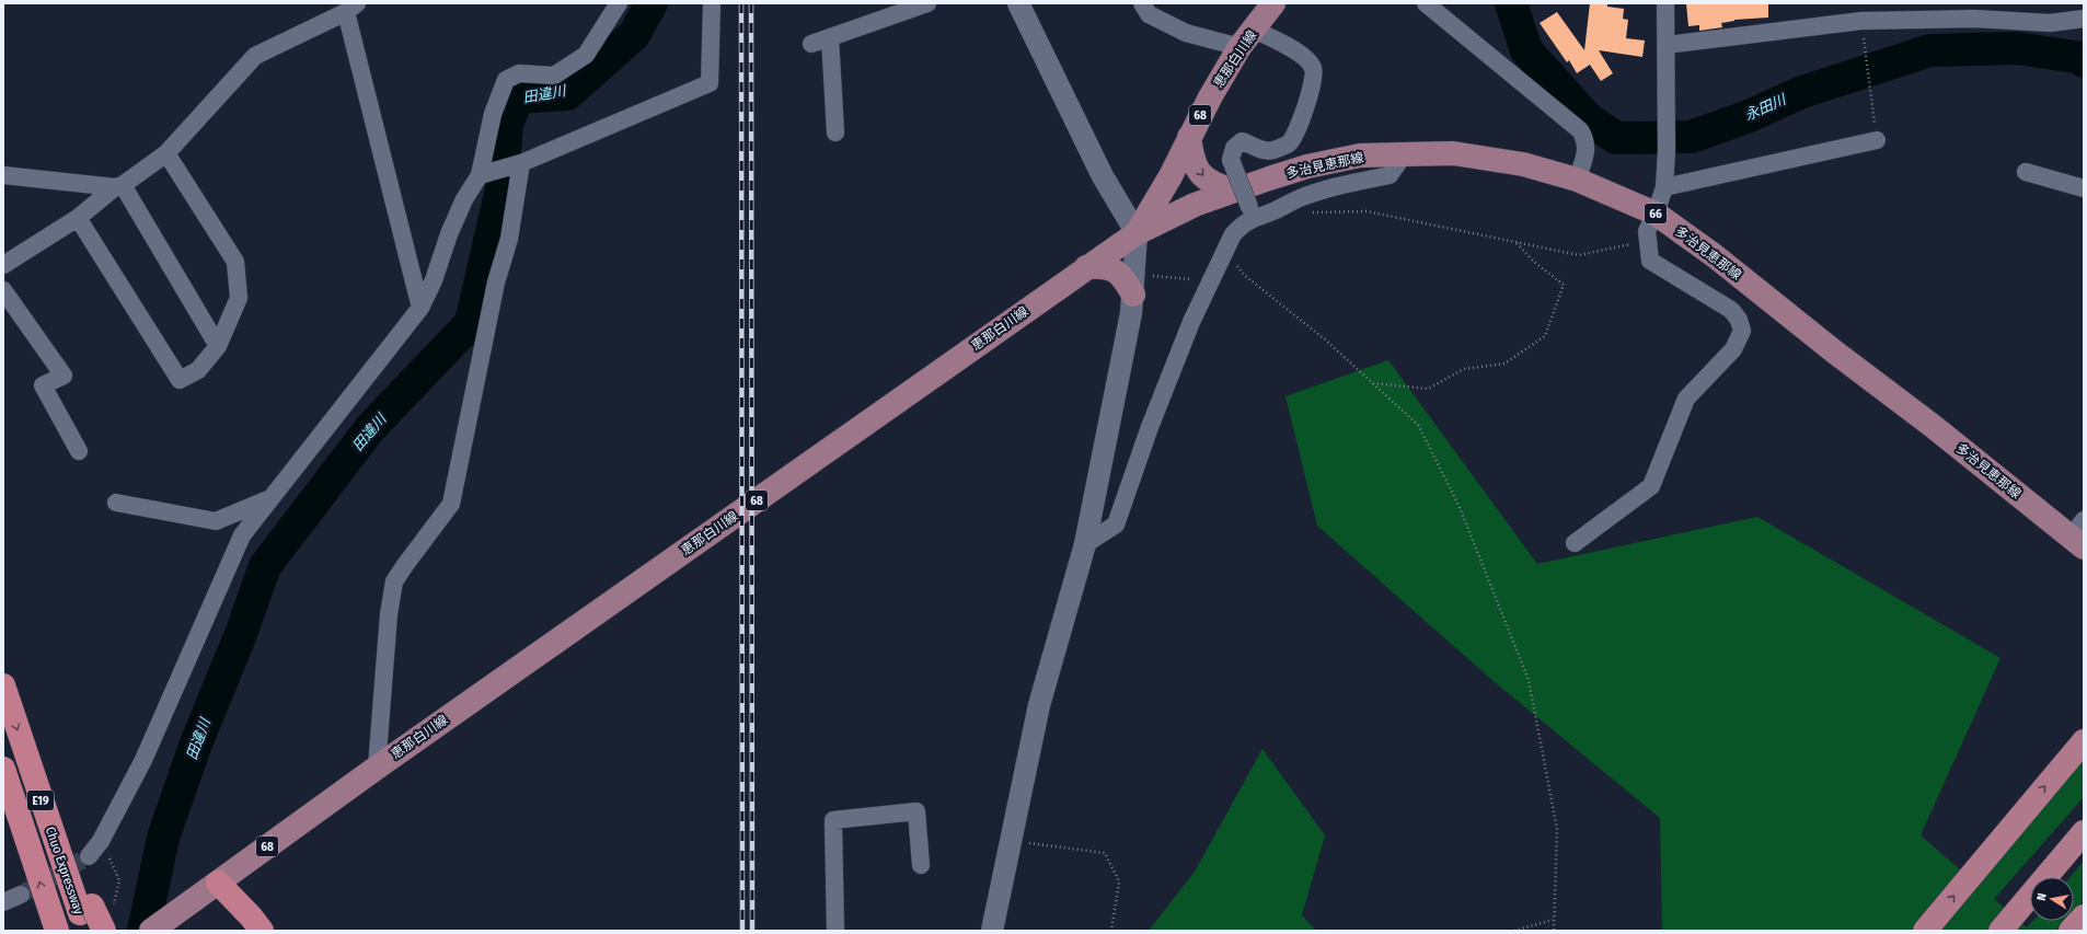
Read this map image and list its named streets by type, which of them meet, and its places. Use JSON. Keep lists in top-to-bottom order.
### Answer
{
  "streets": {
    "highway": ["E19", "Chuo Expressway"],
    "main road": [
      "恵那白川線",
      "68",
      "多治見恵那線",
      "66"
    ]
  },
  "crossings": [
    ["恵那白川線", "多治見恵那線"]
  ],
  "water": ["田違川", "永田川"],
  "north": "left"
}
